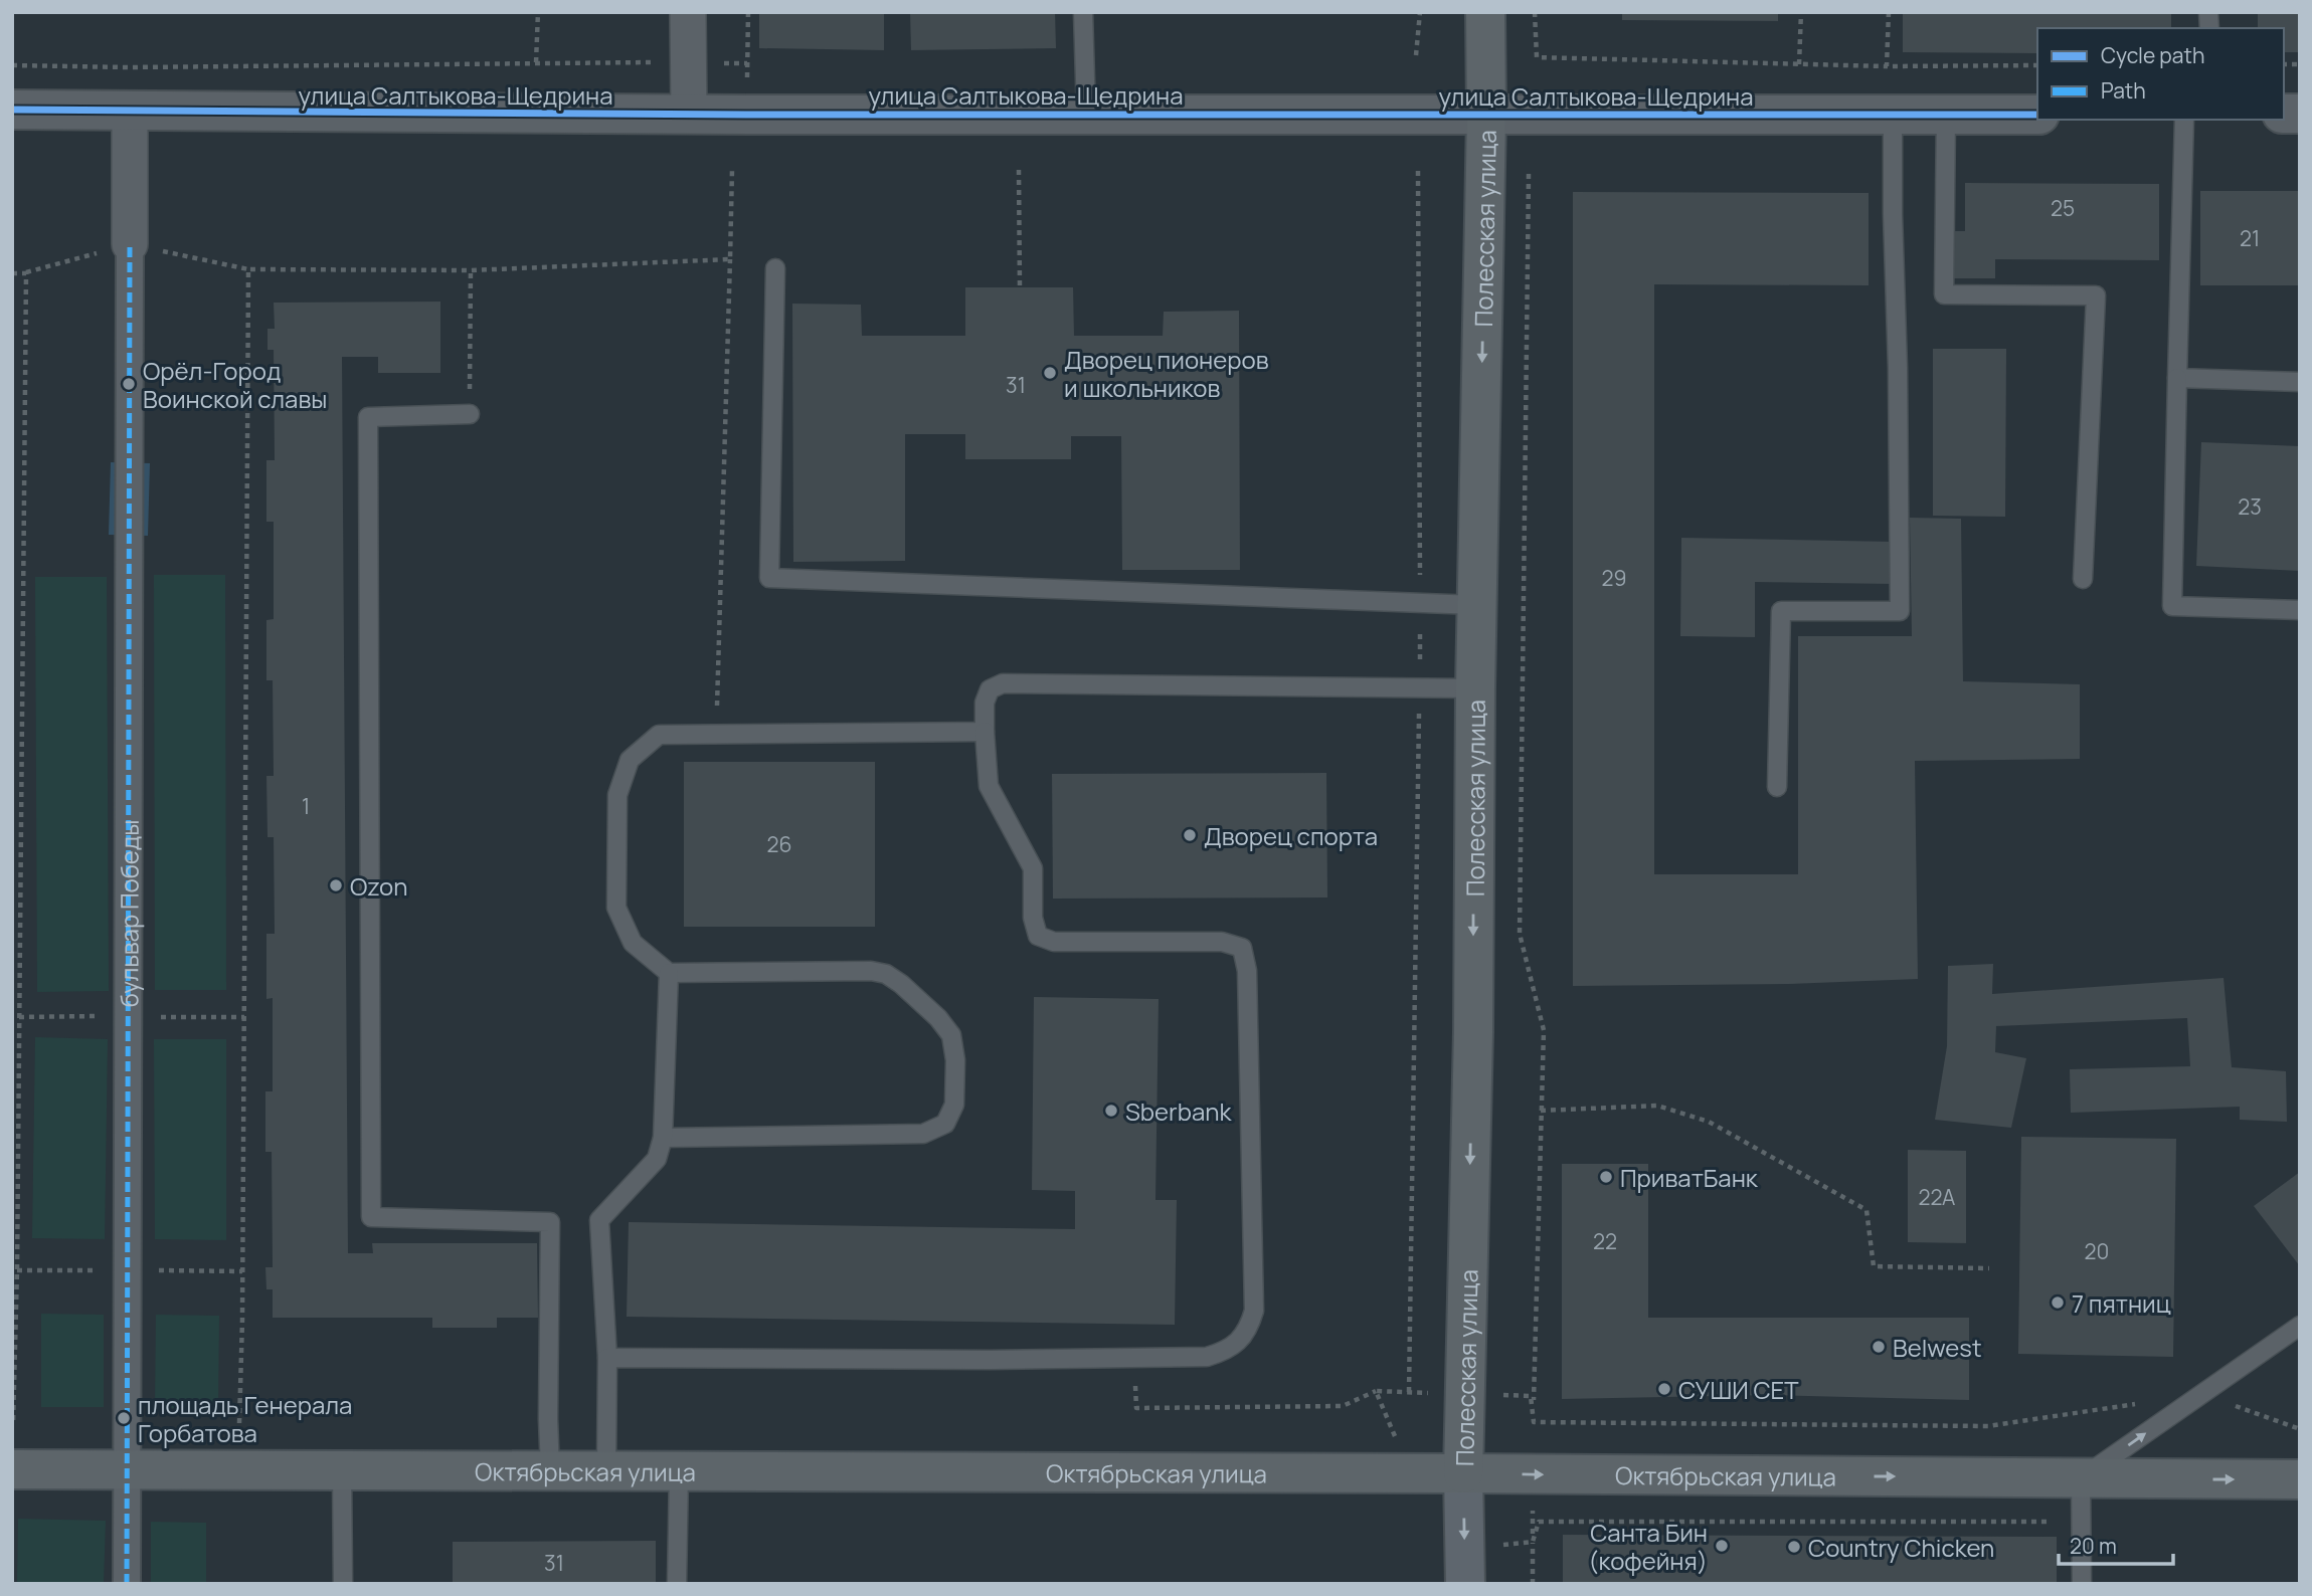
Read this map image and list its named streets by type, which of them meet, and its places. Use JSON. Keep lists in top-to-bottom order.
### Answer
{
  "streets": {
    "main road": ["Полесская улица", "Октябрьская улица"],
    "street": ["улица Салтыкова-Щедрина", "бульвар Победы"]
  },
  "crossings": [
    ["улица Салтыкова-Щедрина", "Полесская улица"],
    ["Полесская улица", "Октябрьская улица"],
    ["бульвар Победы", "Октябрьская улица"]
  ],
  "one_way": ["Полесская улица", "Октябрьская улица"],
  "places": [
    "Дворец пионеров и школьников",
    "Орёл-Город Воинской славы",
    "Дворец спорта",
    "Ozon",
    "Sberbank",
    "ПриватБанк",
    "7 пятниц",
    "Belwest",
    "СУШИ СЕТ",
    "площадь Генерала Горбатова",
    "Санта Бин (кофейня)",
    "Country Chicken"
  ],
  "house_numbers": [
    "25",
    "21",
    "31",
    "23",
    "29",
    "1",
    "26",
    "22А",
    "22",
    "20",
    "31"
  ],
  "legend": ["Cycle path", "Path"],
  "scale_bar": "20 m"
}
